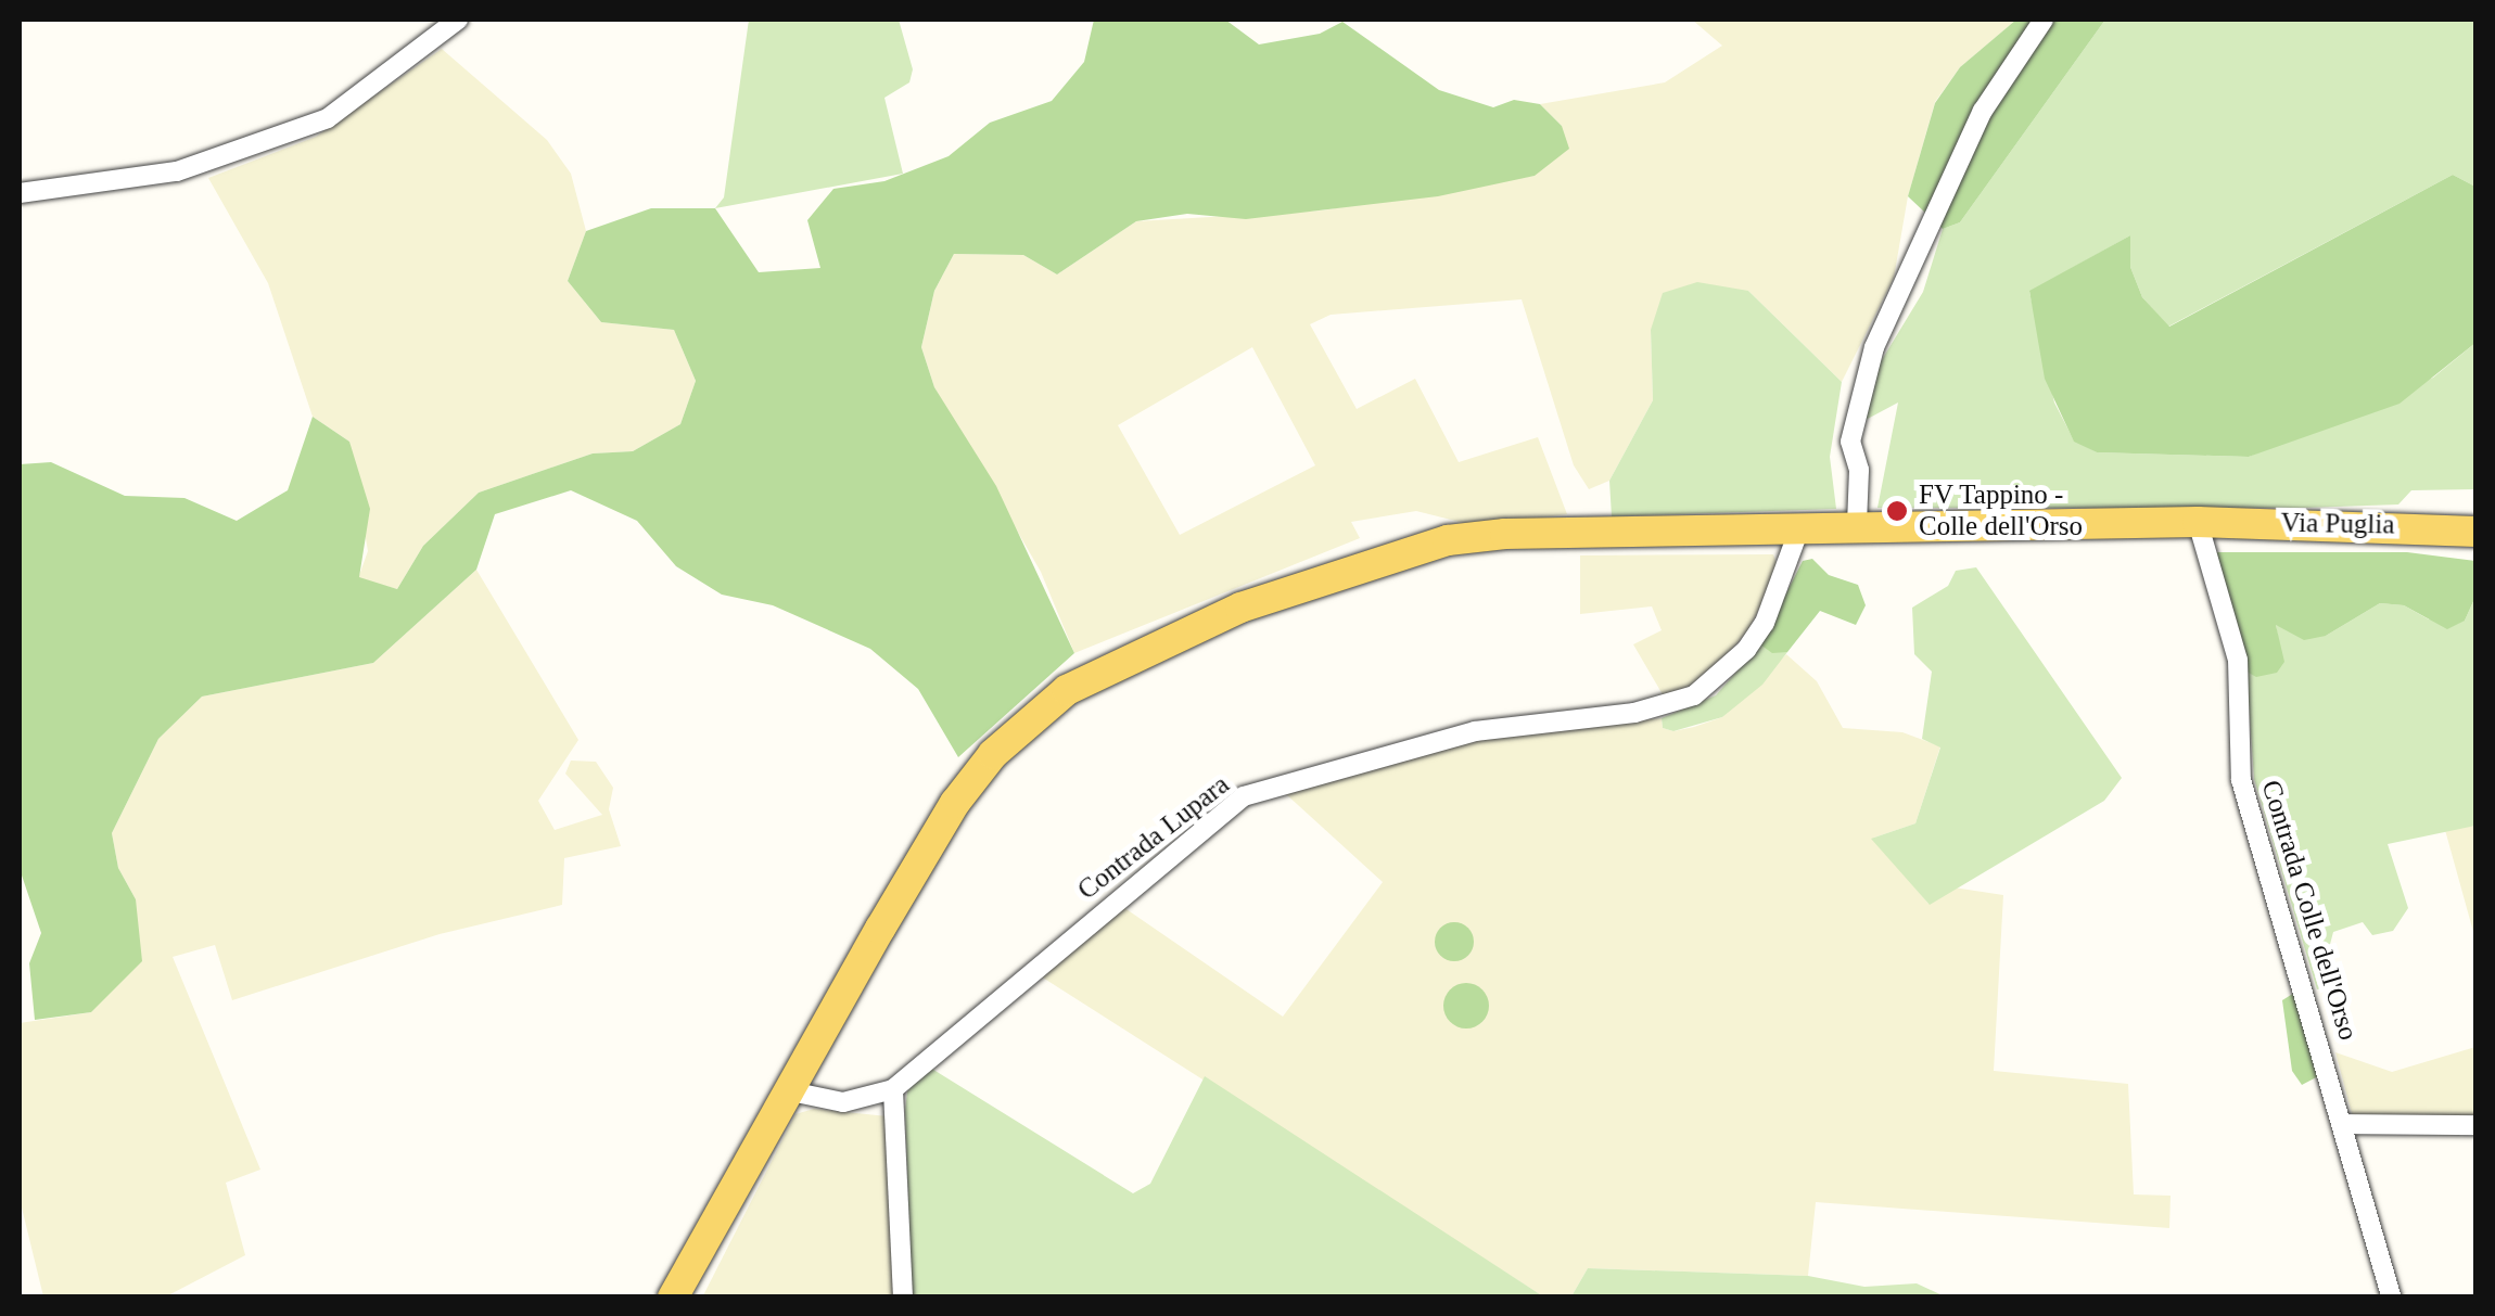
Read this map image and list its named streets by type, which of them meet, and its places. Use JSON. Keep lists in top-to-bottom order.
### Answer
{
  "streets": {
    "main road": ["Via Puglia"],
    "street": ["Contrada Lupara", "Contrada Colle dell'Orso"]
  },
  "crossings": [
    ["Via Puglia", "Contrada Lupara"],
    ["Via Puglia", "Contrada Colle dell'Orso"]
  ],
  "places": ["FV Tappino - Colle dell'Orso"]
}
